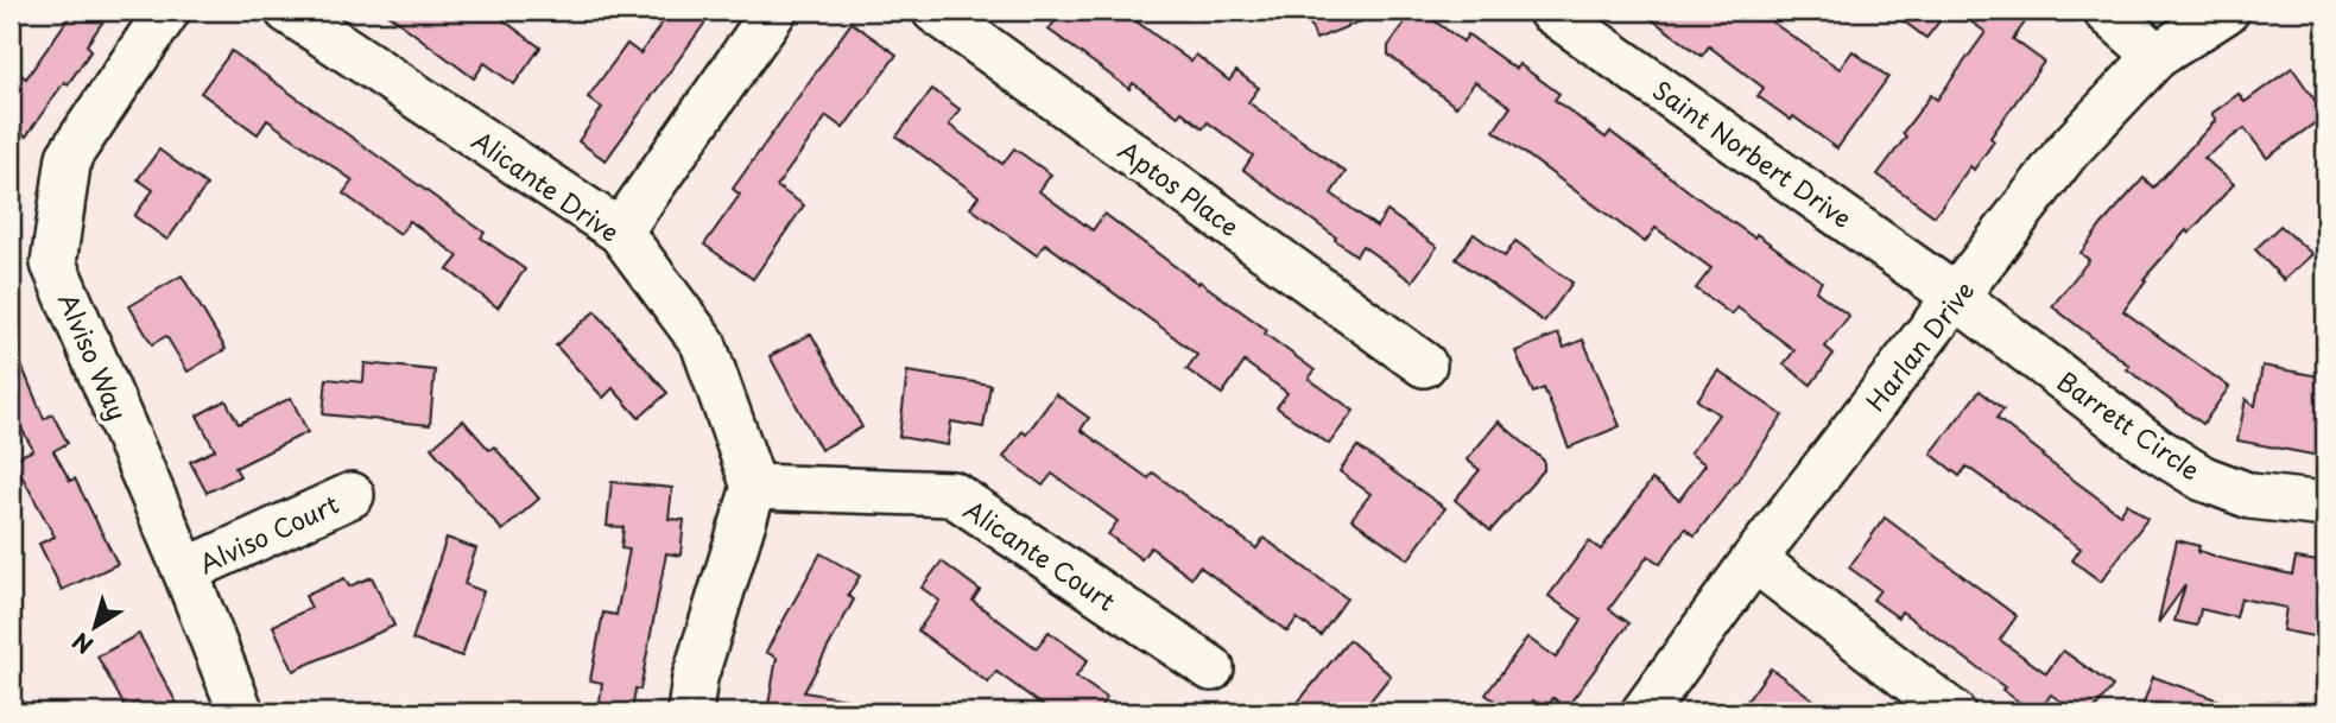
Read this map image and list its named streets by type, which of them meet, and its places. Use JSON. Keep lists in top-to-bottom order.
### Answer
{
  "streets": {
    "street": [
      "Saint Norbert Drive",
      "Alicante Drive",
      "Aptos Place",
      "Harlan Drive",
      "Alviso Way",
      "Barrett Circle",
      "Alviso Court",
      "Alicante Court"
    ]
  },
  "crossings": [
    ["Saint Norbert Drive", "Harlan Drive"],
    ["Saint Norbert Drive", "Barrett Circle"],
    ["Alicante Drive", "Alicante Court"],
    ["Harlan Drive", "Barrett Circle"],
    ["Alviso Way", "Alviso Court"]
  ],
  "north": "bottom left"
}
